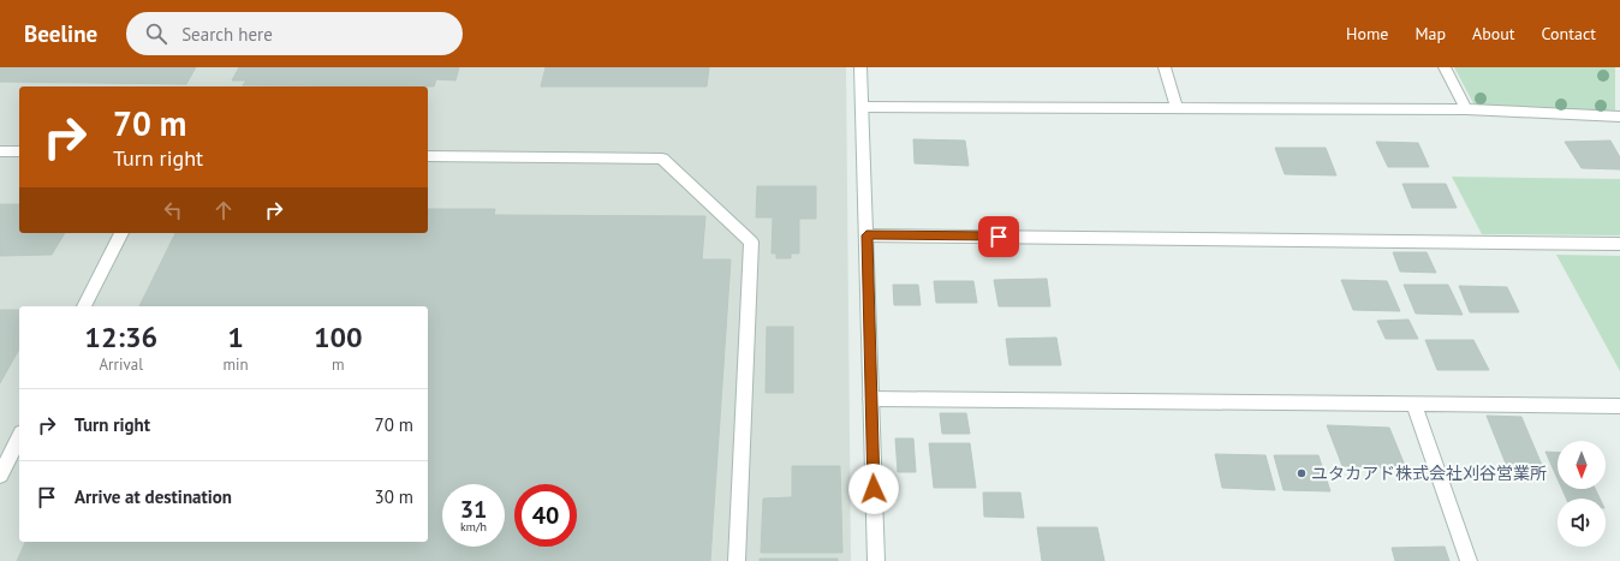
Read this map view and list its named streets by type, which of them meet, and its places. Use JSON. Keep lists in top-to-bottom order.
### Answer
{
  "places": ["ユタカアド株式会社刈谷営業所"],
  "north": "bottom",
  "page": {
    "header": "Beeline",
    "search": "Search here",
    "nav": [
      "Home",
      "Map",
      "About",
      "Contact"
    ],
    "turn": ["70 m", "Turn right"],
    "eta": [
      "12:36",
      "Arrival",
      "1",
      "min",
      "100",
      "m"
    ],
    "list": [
      {
        "name": "Turn right",
        "value": "70 m"
      },
      {
        "name": "Arrive at destination",
        "value": "30 m"
      }
    ],
    "speed": "31 km/h",
    "limit": "40"
  }
}
